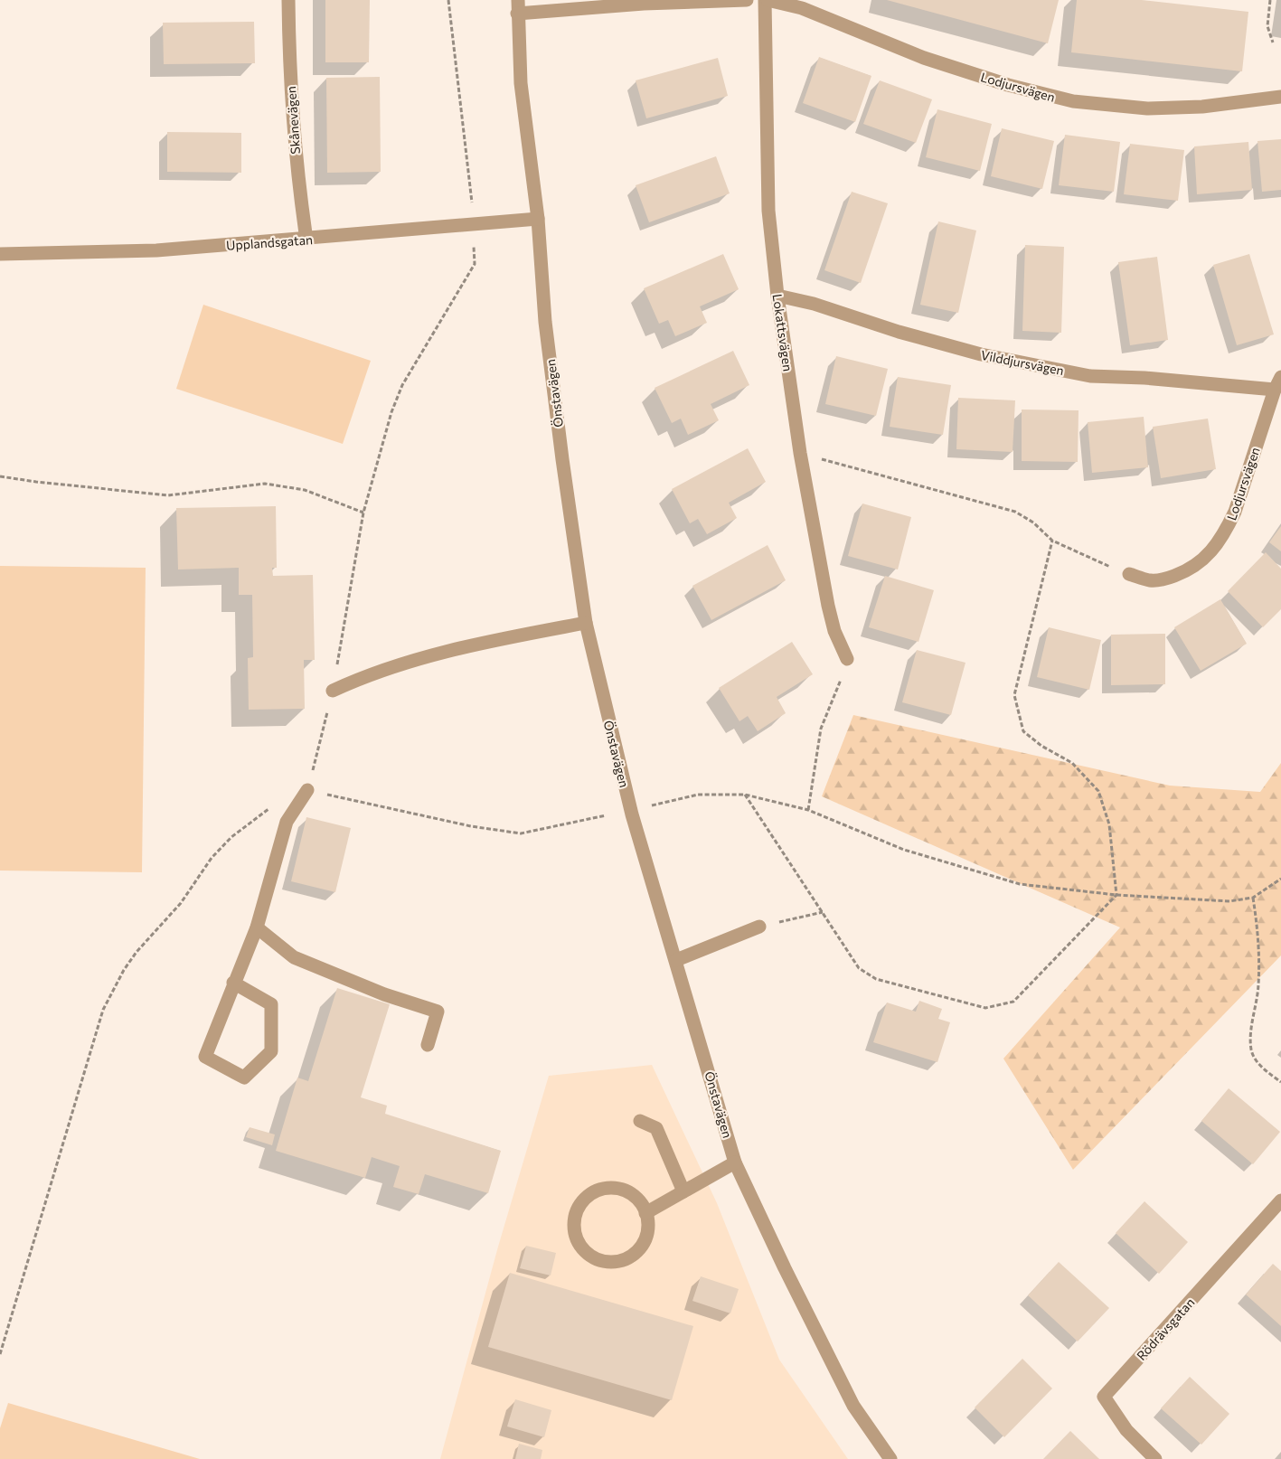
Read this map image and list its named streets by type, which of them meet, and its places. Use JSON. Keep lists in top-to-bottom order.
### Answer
{
  "streets": {
    "street": [
      "Lodjursvägen",
      "Skånevägen",
      "Upplandsgatan",
      "Lokattsvägen",
      "Vilddjursvägen",
      "Önstavägen",
      "Rödrävsgatan"
    ]
  },
  "crossings": [
    ["Lodjursvägen", "Lokattsvägen"],
    ["Lodjursvägen", "Vilddjursvägen"],
    ["Skånevägen", "Upplandsgatan"],
    ["Upplandsgatan", "Önstavägen"],
    ["Lokattsvägen", "Vilddjursvägen"]
  ]
}
